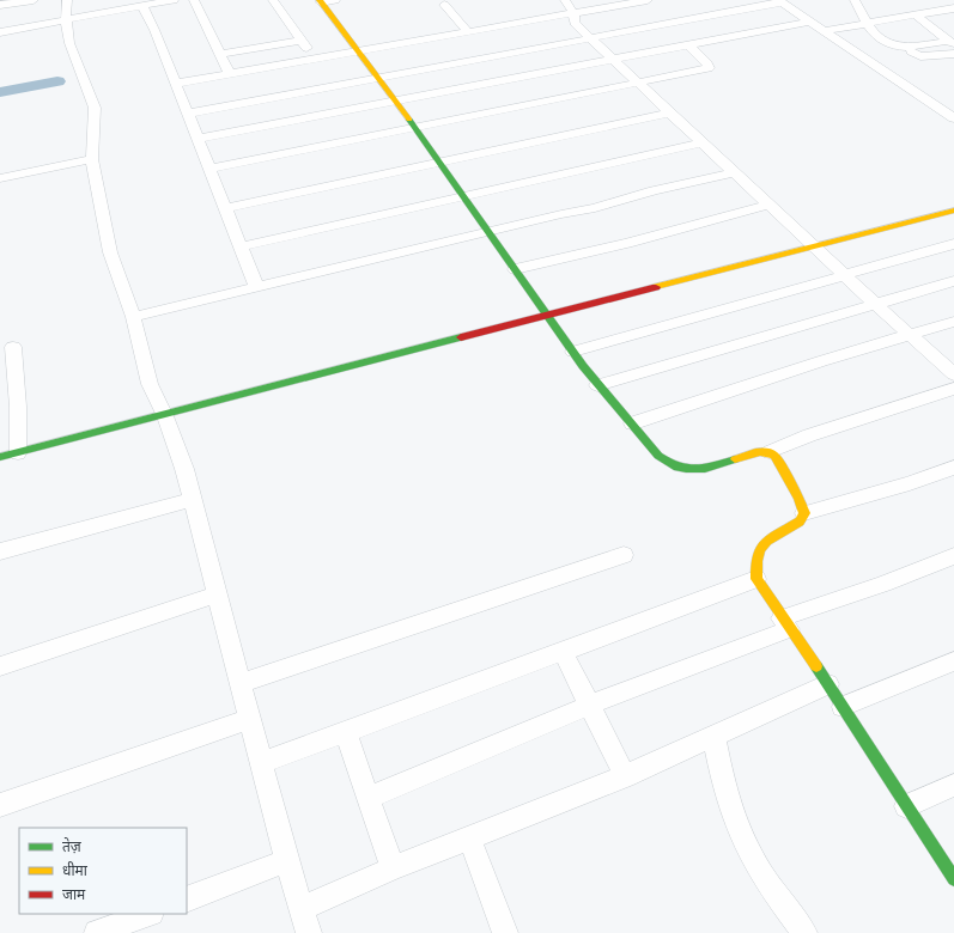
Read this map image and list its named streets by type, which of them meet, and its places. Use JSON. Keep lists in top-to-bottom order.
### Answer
{
  "legend": ["तेज़", "धीमा", "जाम"]
}
